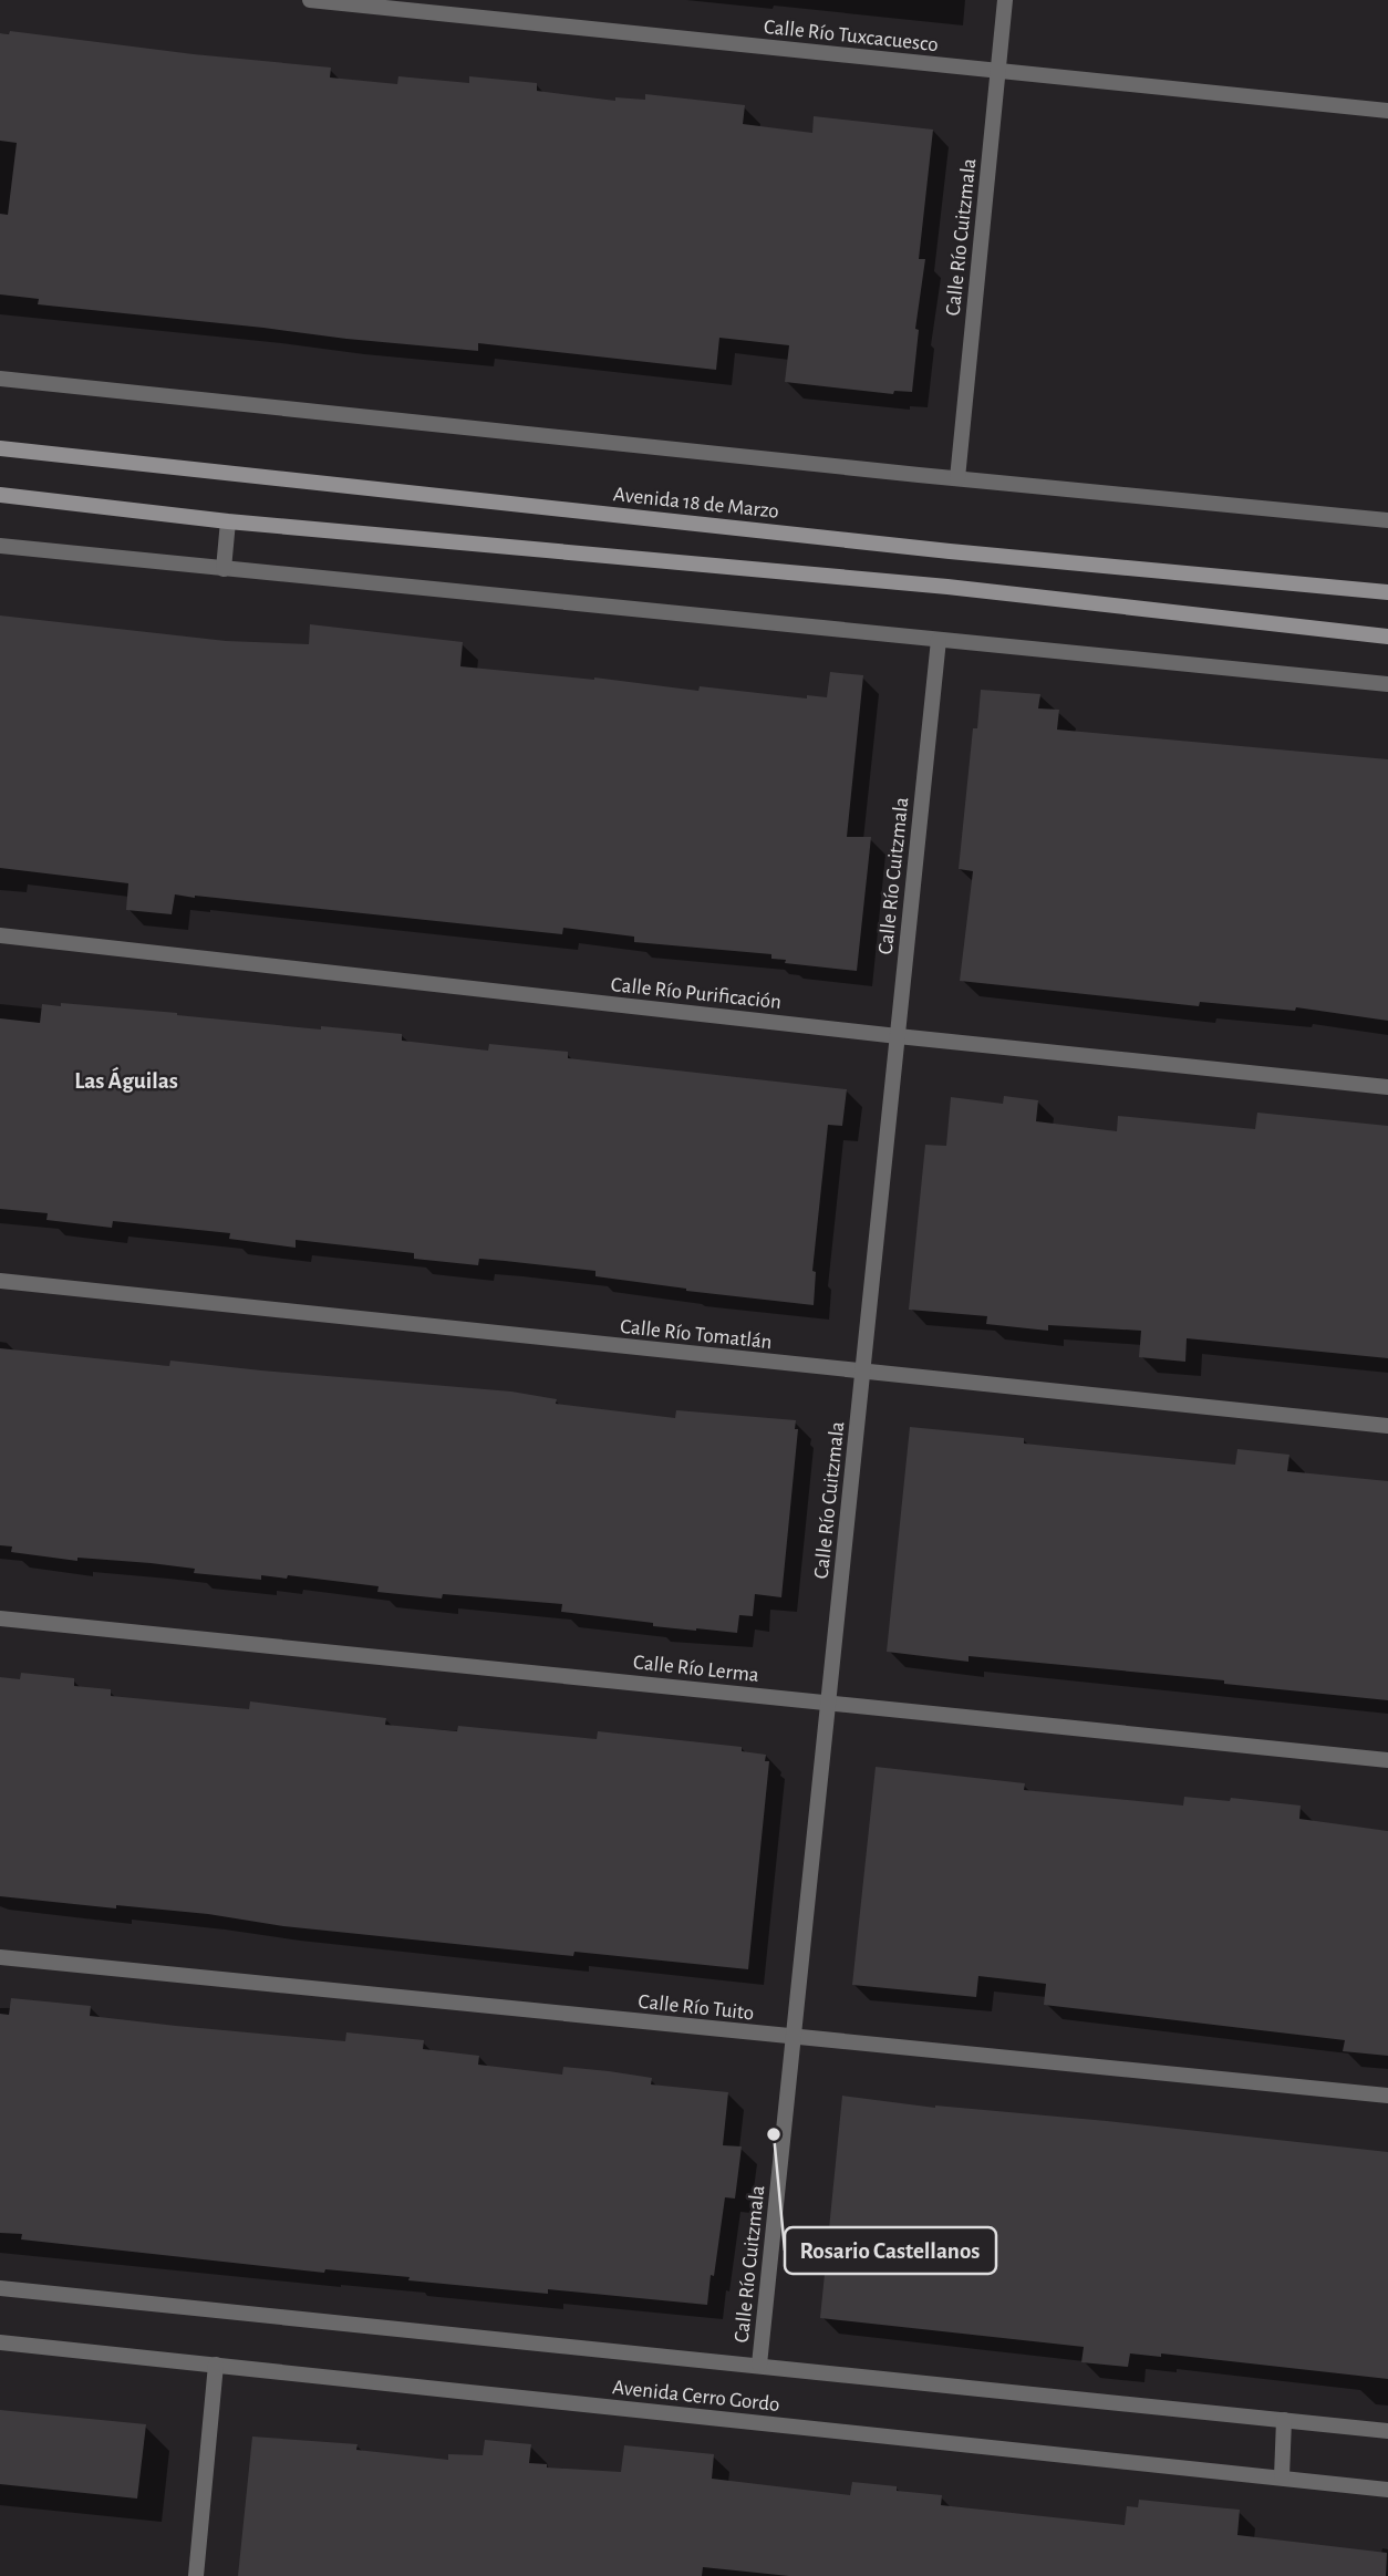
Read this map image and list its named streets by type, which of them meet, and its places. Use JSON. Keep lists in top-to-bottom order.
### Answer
{
  "streets": {
    "main road": ["Avenida 18 de Marzo"],
    "street": [
      "Calle Río Tuxcacuesco",
      "Calle Río Cuitzmala",
      "Calle Río Purificación",
      "Calle Río Tomatlán",
      "Calle Río Lerma",
      "Calle Río Tuito",
      "Avenida Cerro Gordo"
    ]
  },
  "crossings": [
    ["Calle Río Tuxcacuesco", "Calle Río Cuitzmala"],
    ["Calle Río Cuitzmala", "Calle Río Purificación"],
    ["Calle Río Cuitzmala", "Calle Río Tomatlán"],
    ["Calle Río Cuitzmala", "Calle Río Lerma"],
    ["Calle Río Cuitzmala", "Calle Río Tuito"],
    ["Calle Río Cuitzmala", "Avenida Cerro Gordo"]
  ],
  "districts": ["Las Águilas"],
  "places": ["Rosario Castellanos"]
}
